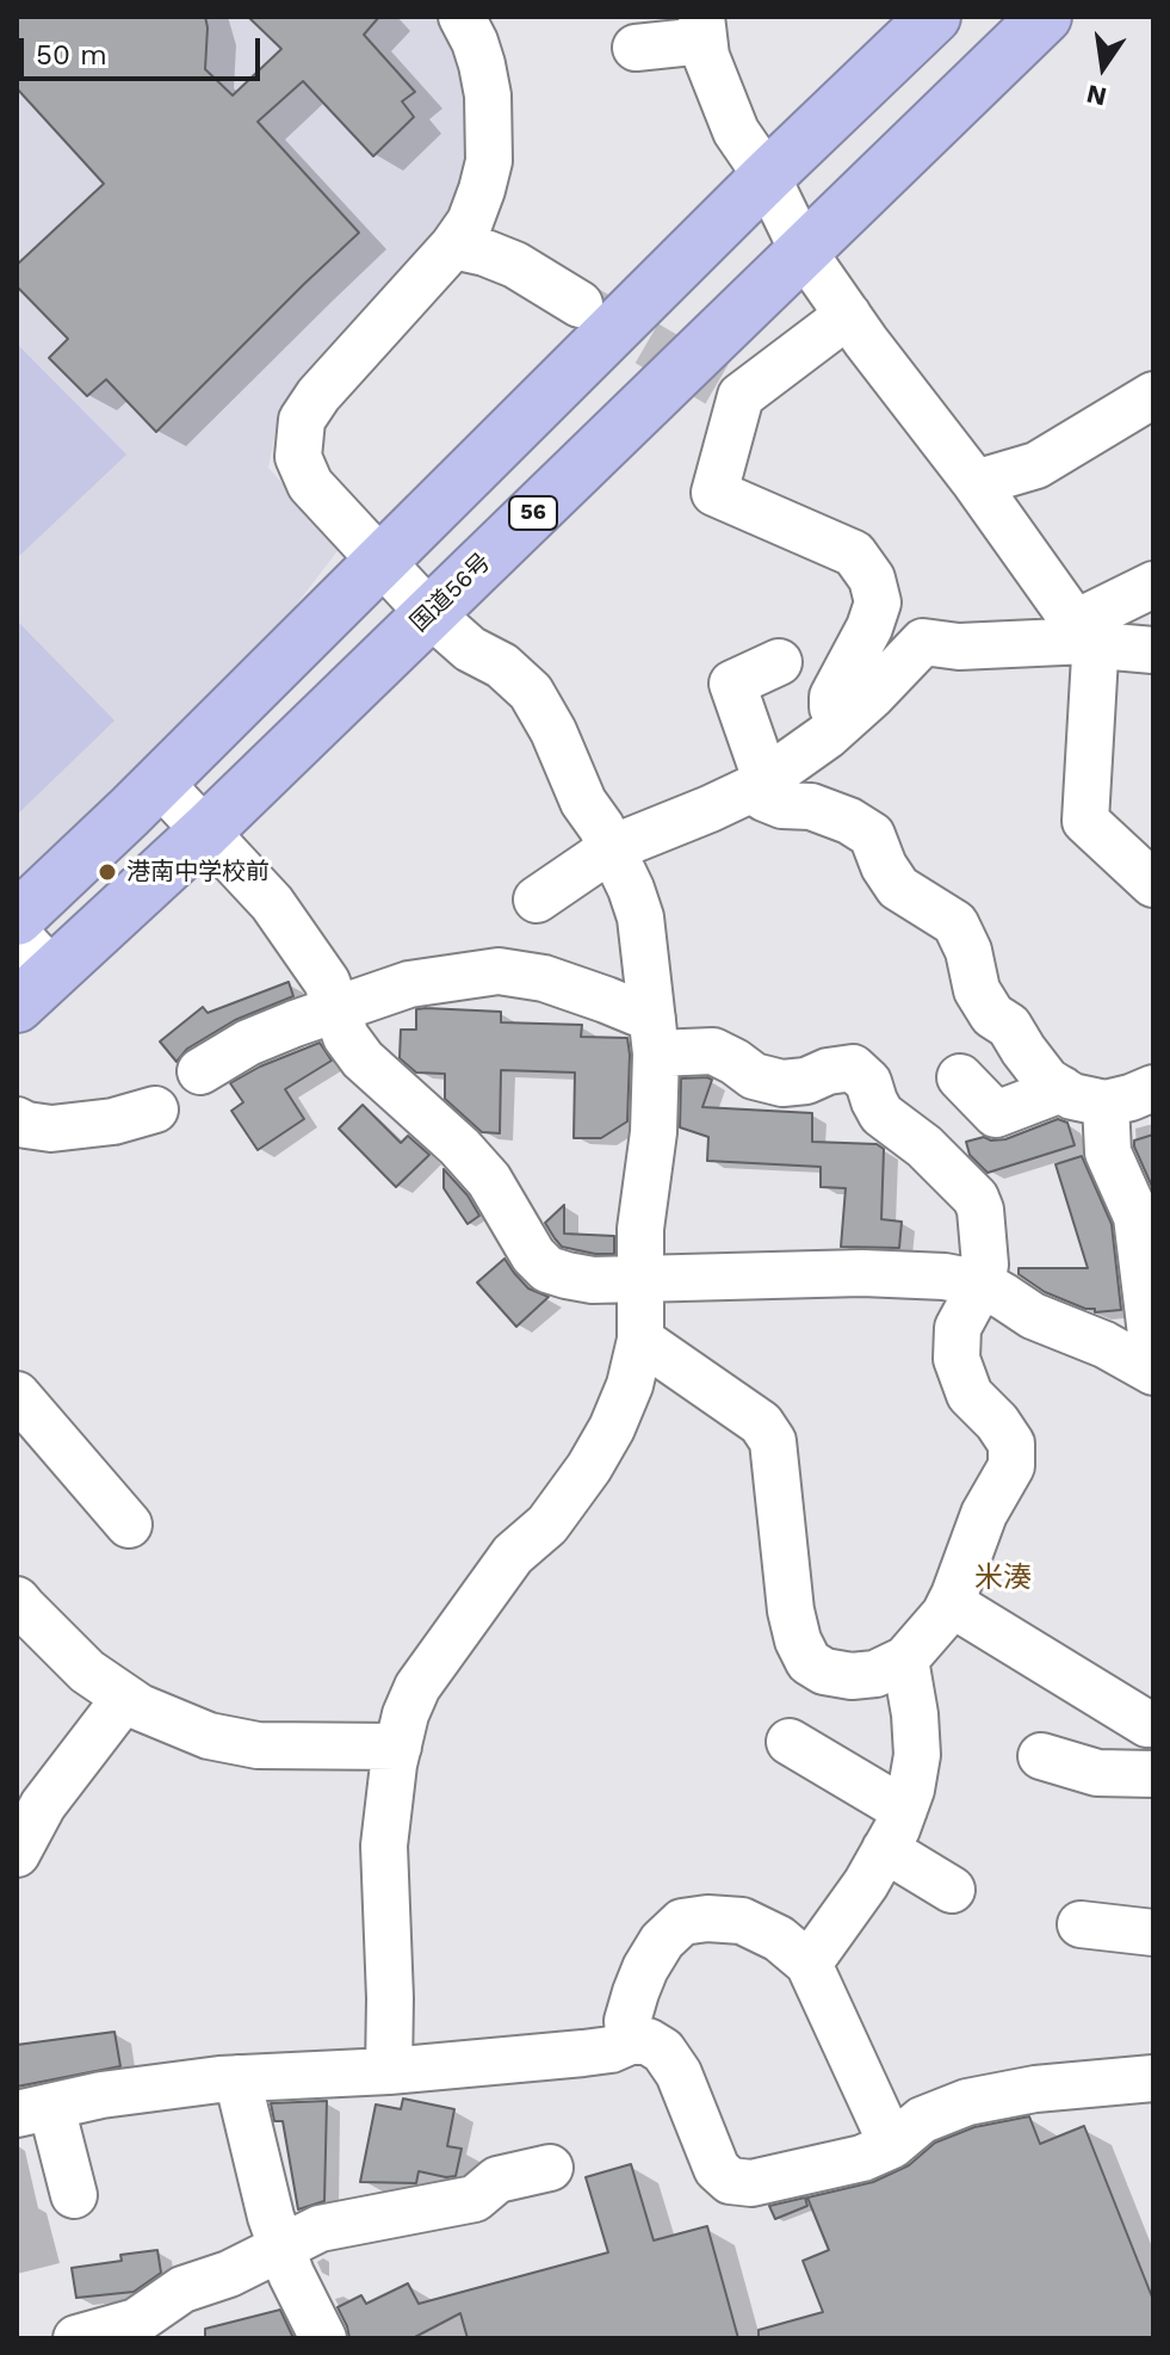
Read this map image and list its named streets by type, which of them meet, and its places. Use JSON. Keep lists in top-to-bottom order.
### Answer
{
  "streets": {
    "highway": ["56", "国道56号"]
  },
  "districts": ["米湊"],
  "places": ["港南中学校前"],
  "scale_bar": "50 m",
  "north": "bottom"
}
